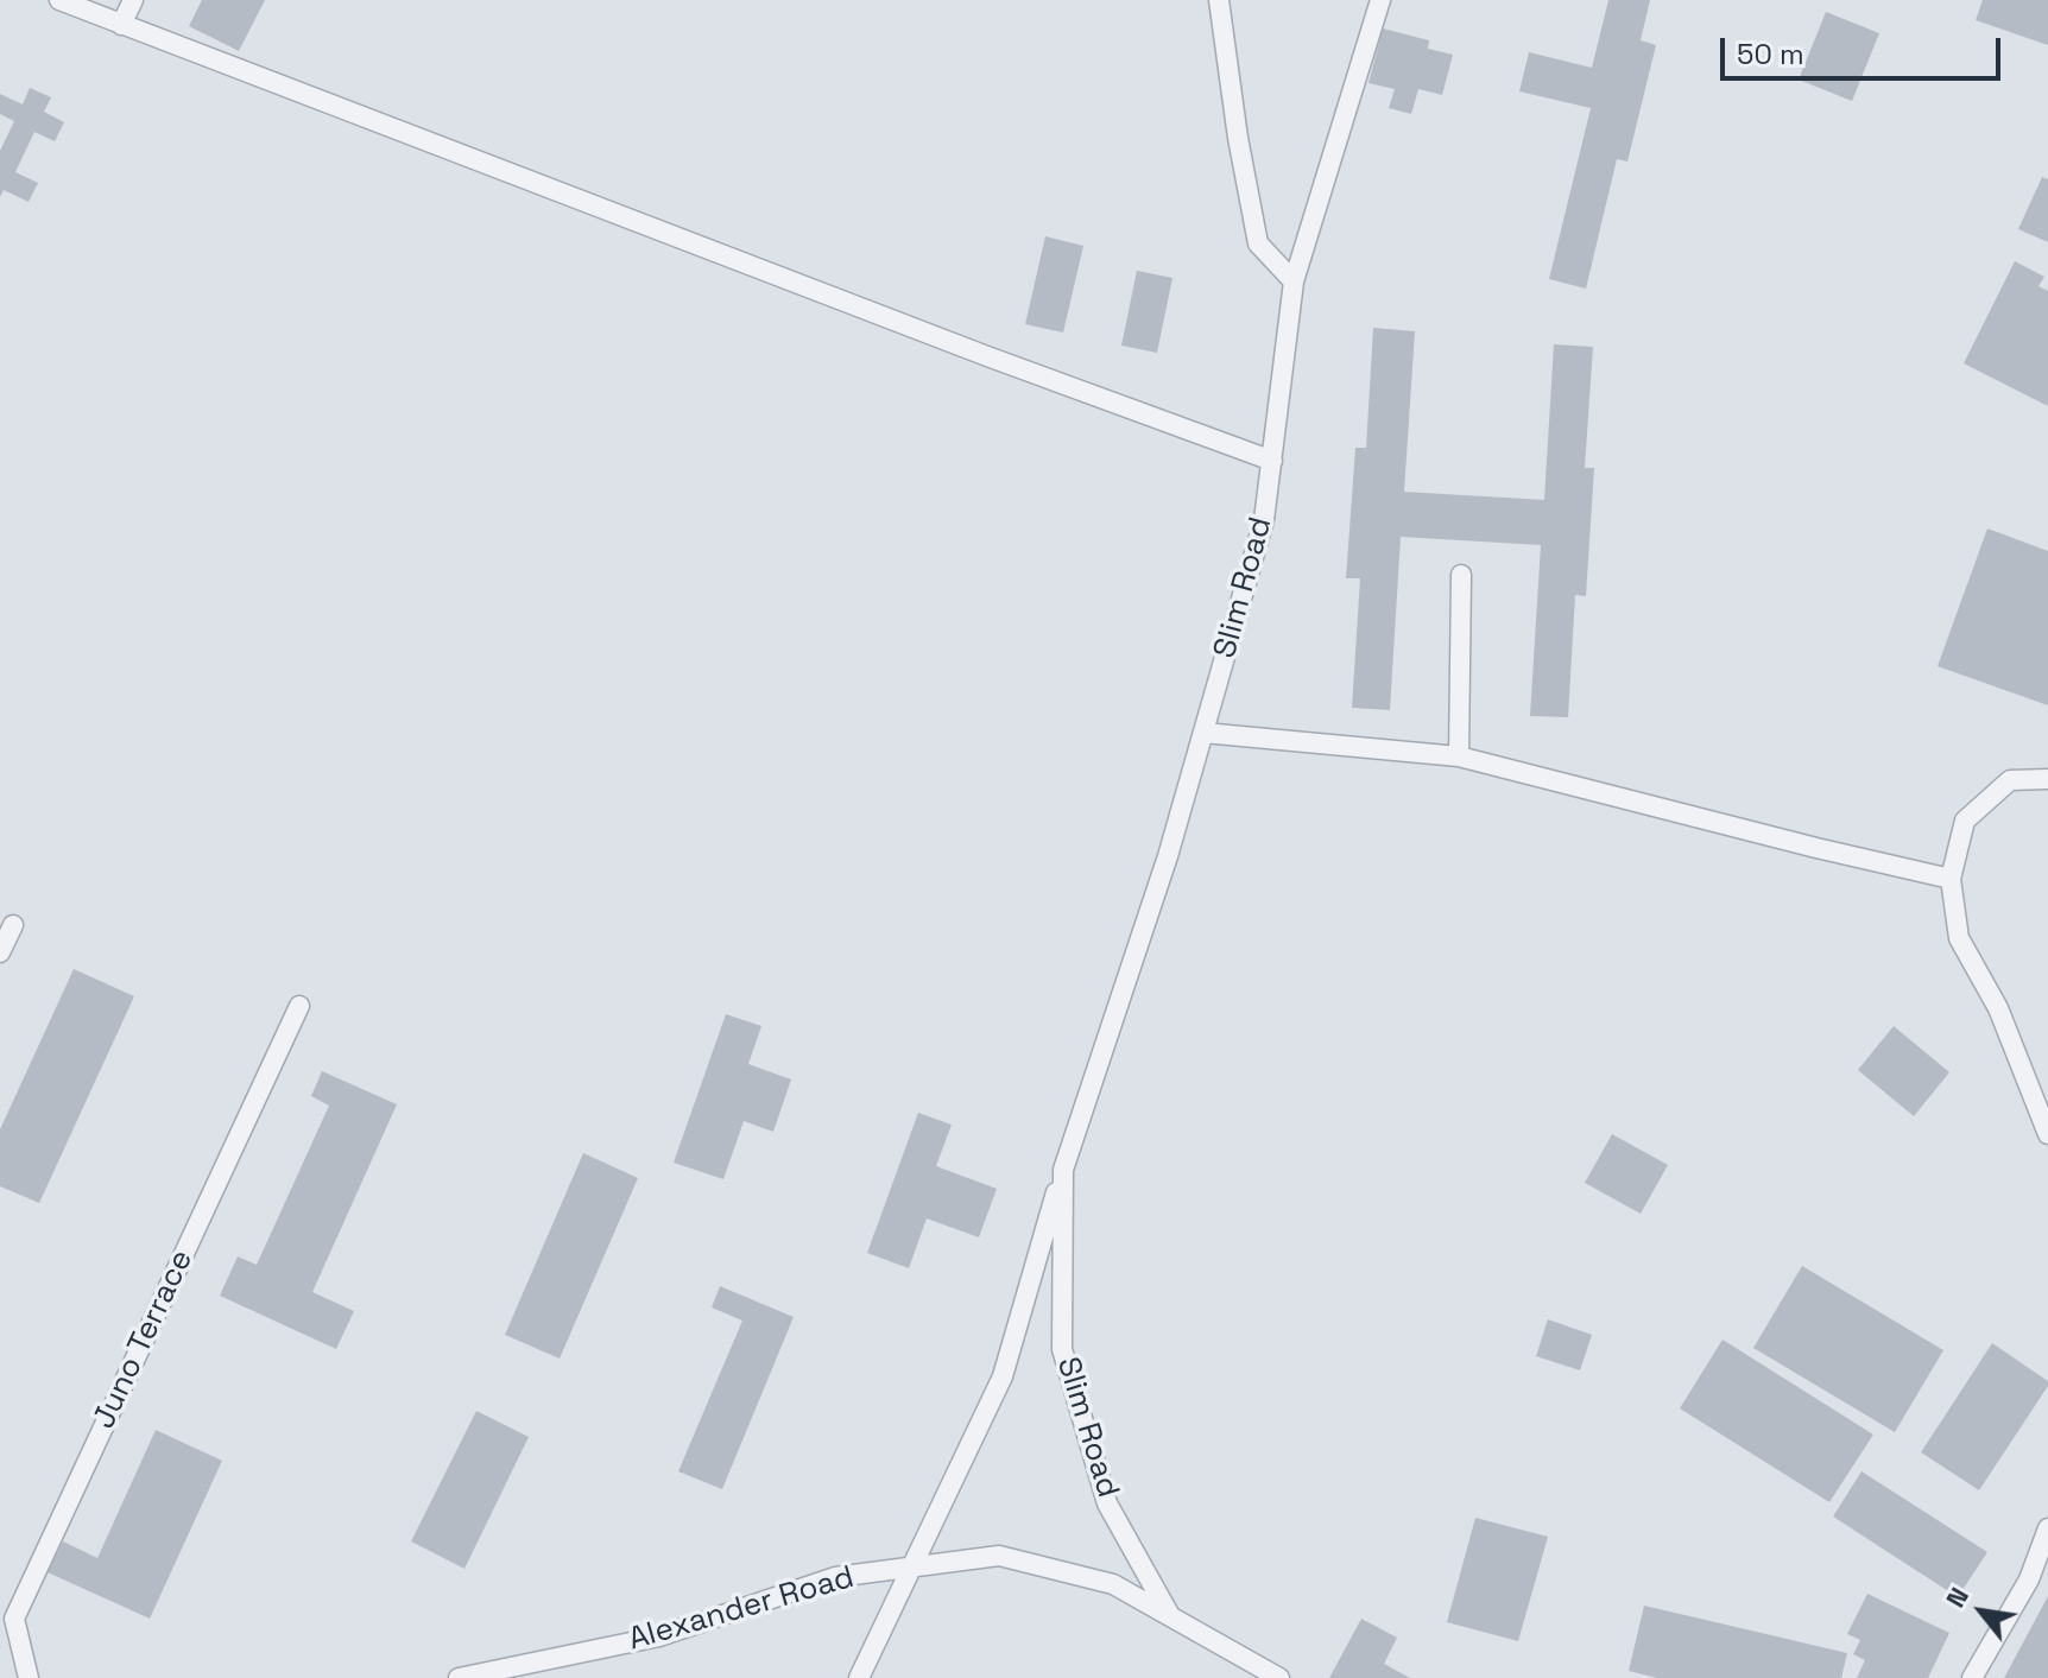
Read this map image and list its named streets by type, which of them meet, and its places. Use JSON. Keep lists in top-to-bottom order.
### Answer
{
  "streets": {
    "lane": ["Slim Road", "Juno Terrace", "Alexander Road"]
  },
  "crossings": [
    ["Slim Road", "Alexander Road"]
  ],
  "scale_bar": "50 m",
  "north": "top left"
}
